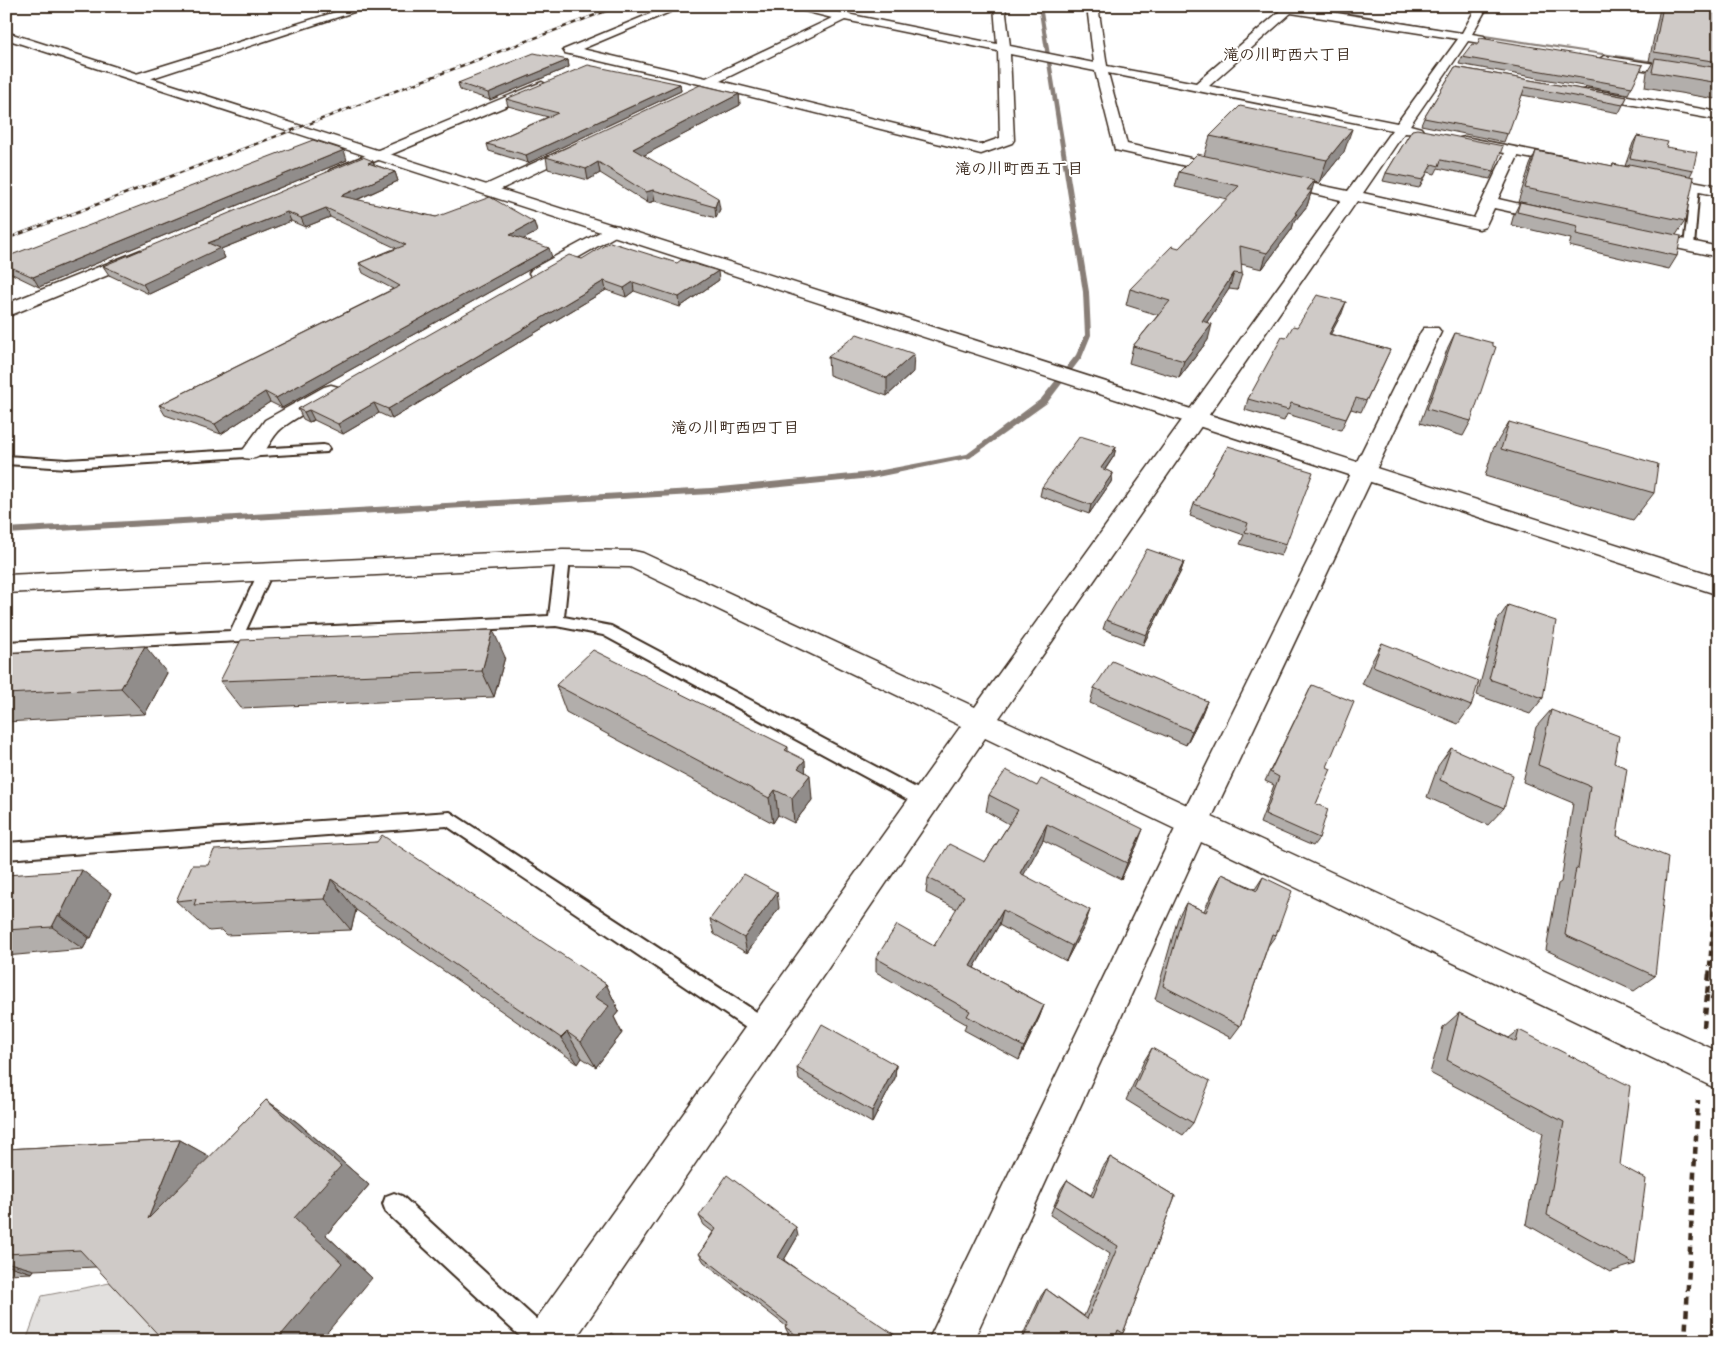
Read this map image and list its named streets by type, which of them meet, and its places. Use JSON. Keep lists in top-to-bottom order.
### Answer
{
  "districts": ["滝の川町西六丁目", "滝の川町西五丁目", "滝の川町西四丁目"]
}
